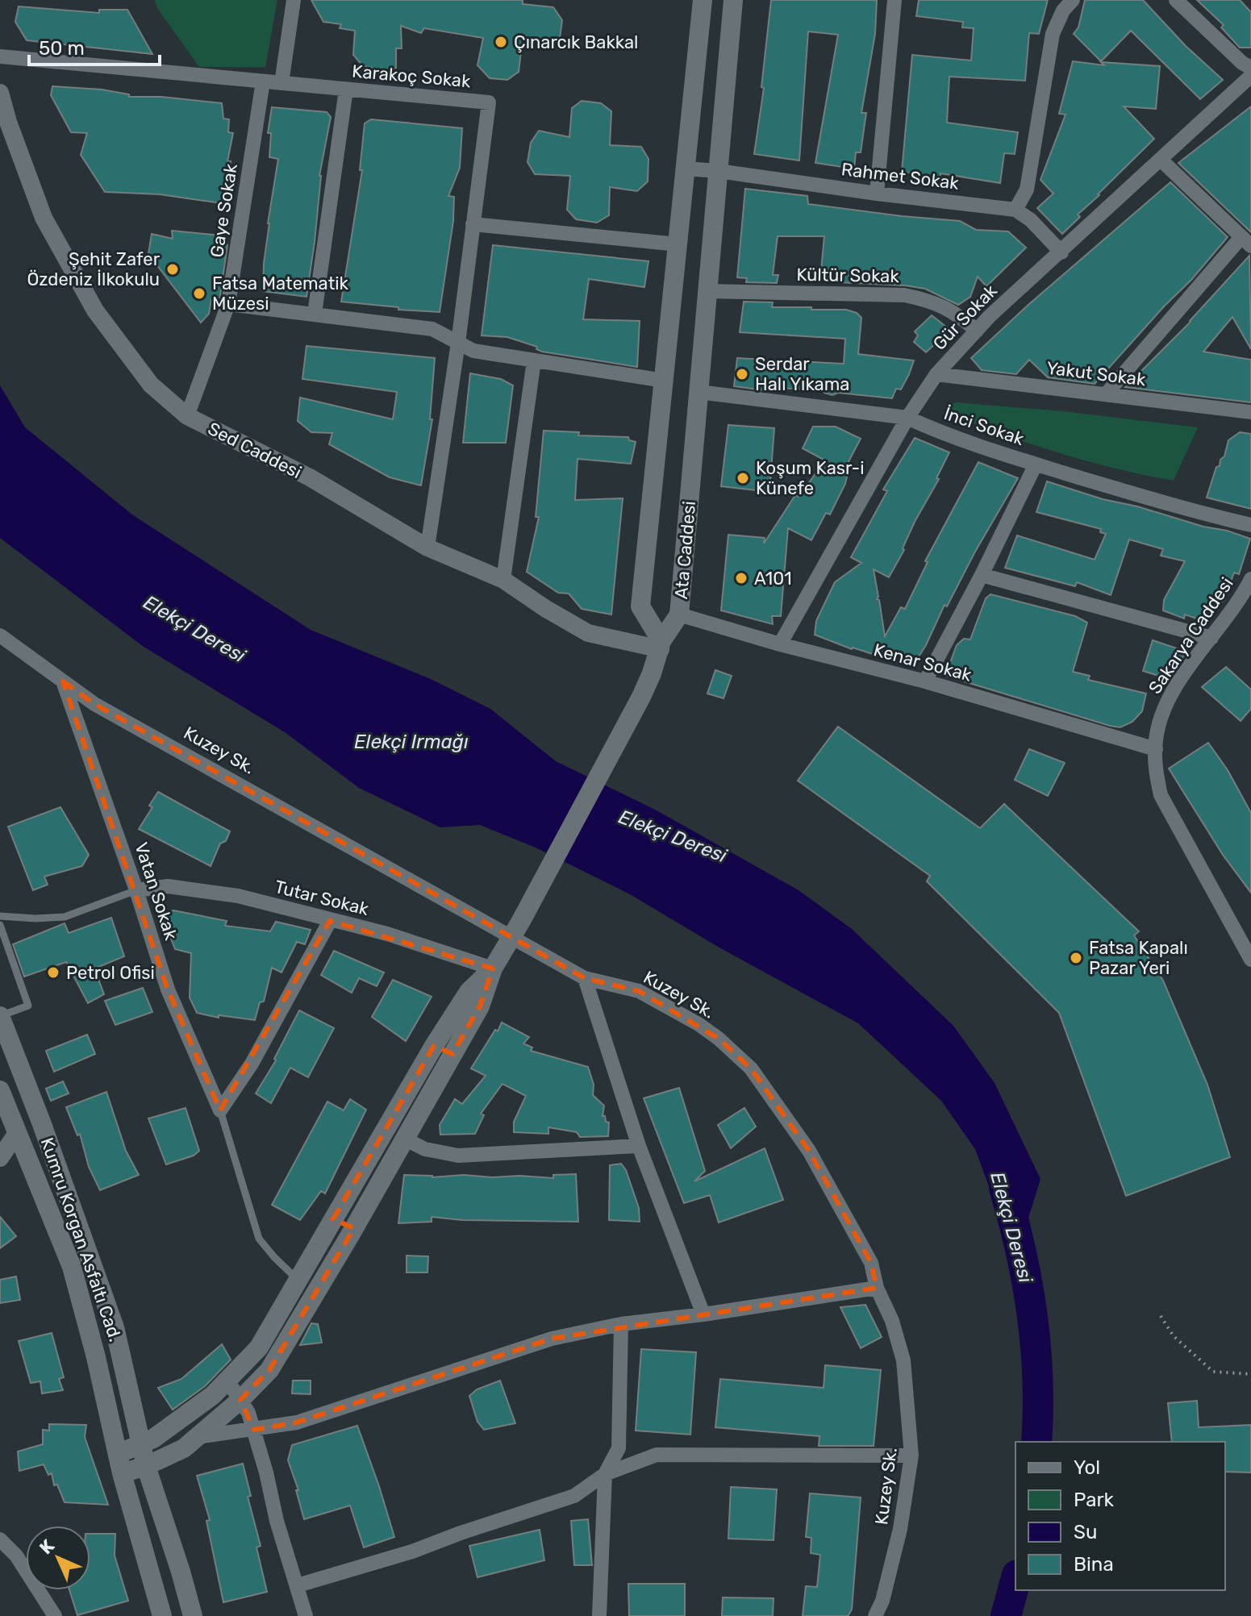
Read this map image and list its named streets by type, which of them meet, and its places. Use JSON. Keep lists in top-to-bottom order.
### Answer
{
  "streets": {
    "main road": ["Ata Caddesi", "Kumru Korgan Asfaltı Cad."],
    "street": [
      "Karakoç Sokak",
      "Rahmet Sokak",
      "Gaye Sokak",
      "Kültür Sokak",
      "Gür Sokak",
      "Yakut Sokak",
      "İnci Sokak",
      "Sed Caddesi",
      "Sakarya Caddesi",
      "Kenar Sokak",
      "Kuzey Sk.",
      "Vatan Sokak",
      "Tutar Sokak"
    ]
  },
  "crossings": [
    ["Karakoç Sokak", "Gaye Sokak"],
    ["Karakoç Sokak", "Sed Caddesi"],
    ["Rahmet Sokak", "Ata Caddesi"],
    ["Gaye Sokak", "Sed Caddesi"],
    ["Kültür Sokak", "Gür Sokak"],
    ["Kültür Sokak", "Ata Caddesi"],
    ["Gür Sokak", "Yakut Sokak"],
    ["Gür Sokak", "İnci Sokak"],
    ["Gür Sokak", "Kenar Sokak"],
    ["İnci Sokak", "Ata Caddesi"],
    ["Sed Caddesi", "Ata Caddesi"],
    ["Ata Caddesi", "Kenar Sokak"],
    ["Ata Caddesi", "Kuzey Sk."],
    ["Ata Caddesi", "Tutar Sokak"],
    ["Sakarya Caddesi", "Kenar Sokak"],
    ["Kuzey Sk.", "Vatan Sokak"],
    ["Vatan Sokak", "Tutar Sokak"]
  ],
  "water": ["Elekçi Deresi", "Elekçi Irmağı"],
  "places": [
    "Çınarcık Bakkal",
    "Şehit Zafer Özdeniz İlkokulu",
    "Fatsa Matematik Müzesi",
    "Serdar Halı Yıkama",
    "Koşum Kasr-i Künefe",
    "A101",
    "Fatsa Kapalı Pazar Yeri",
    "Petrol Ofisi"
  ],
  "legend": [
    "Yol",
    "Park",
    "Su",
    "Bina"
  ],
  "scale_bar": "50 m",
  "north": "top left"
}
